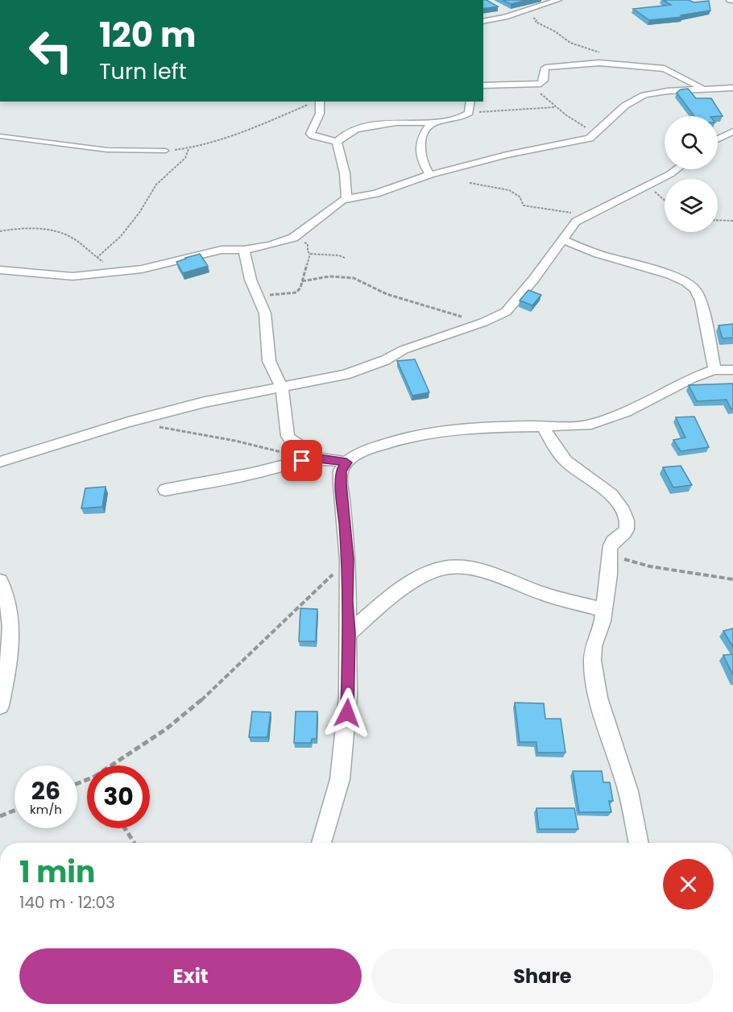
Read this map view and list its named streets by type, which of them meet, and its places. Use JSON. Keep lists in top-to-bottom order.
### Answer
{
  "page": {
    "turn": ["120 m", "Turn left"],
    "speed": "26 km/h",
    "limit": "30",
    "heading": ["1 min", "140 m · 12:03"],
    "buttons": ["Exit", "Share"]
  }
}
